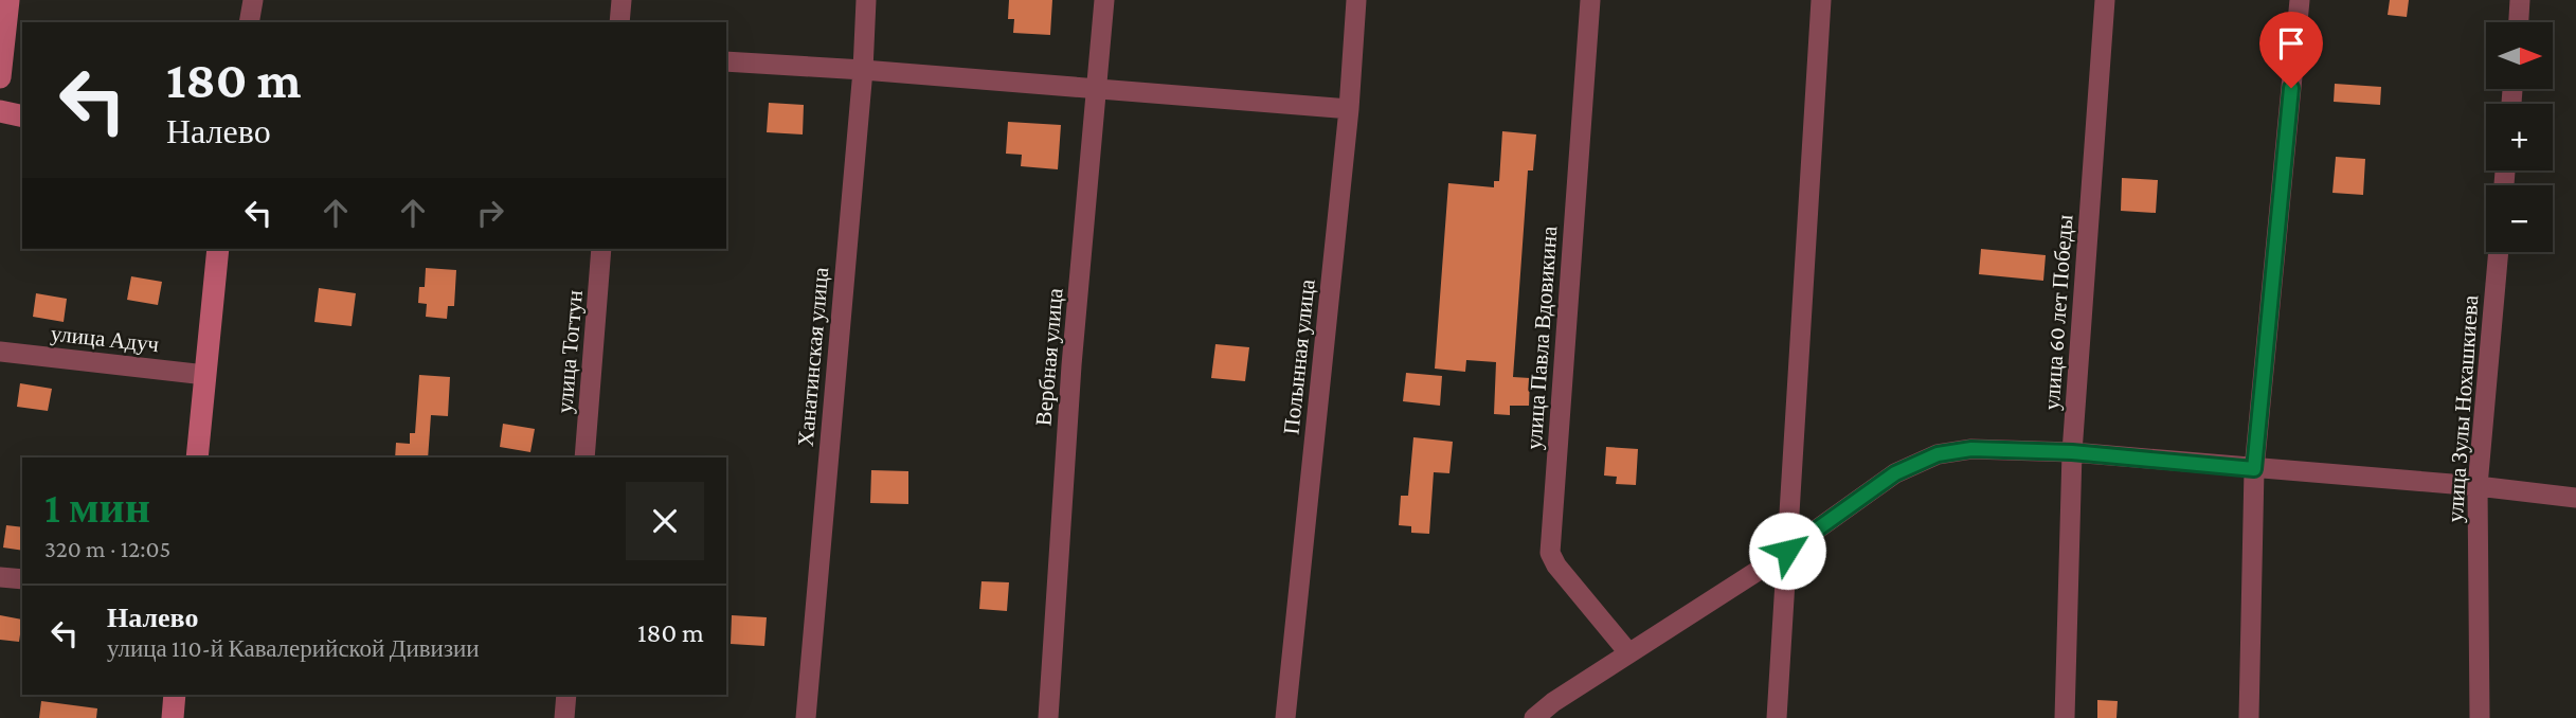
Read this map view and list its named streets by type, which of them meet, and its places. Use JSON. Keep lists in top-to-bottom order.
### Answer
{
  "streets": {
    "street": [
      "улица 60 лет Победы",
      "улица Павла Вдовикина",
      "улица Адуч",
      "улица Тогтун",
      "Ханатинская улица",
      "Вербная улица",
      "Полынная улица",
      "улица Зулы Нохашкиева"
    ]
  },
  "north": "right",
  "page": {
    "map_buttons": ["+", "−"],
    "turn": ["180 m", "Налево"],
    "heading": ["1 мин", "320 m · 12:05"],
    "list": [
      {
        "name": "Налево",
        "note": "улица 110-й Кавалерийской Дивизии",
        "value": "180 m"
      }
    ]
  }
}
